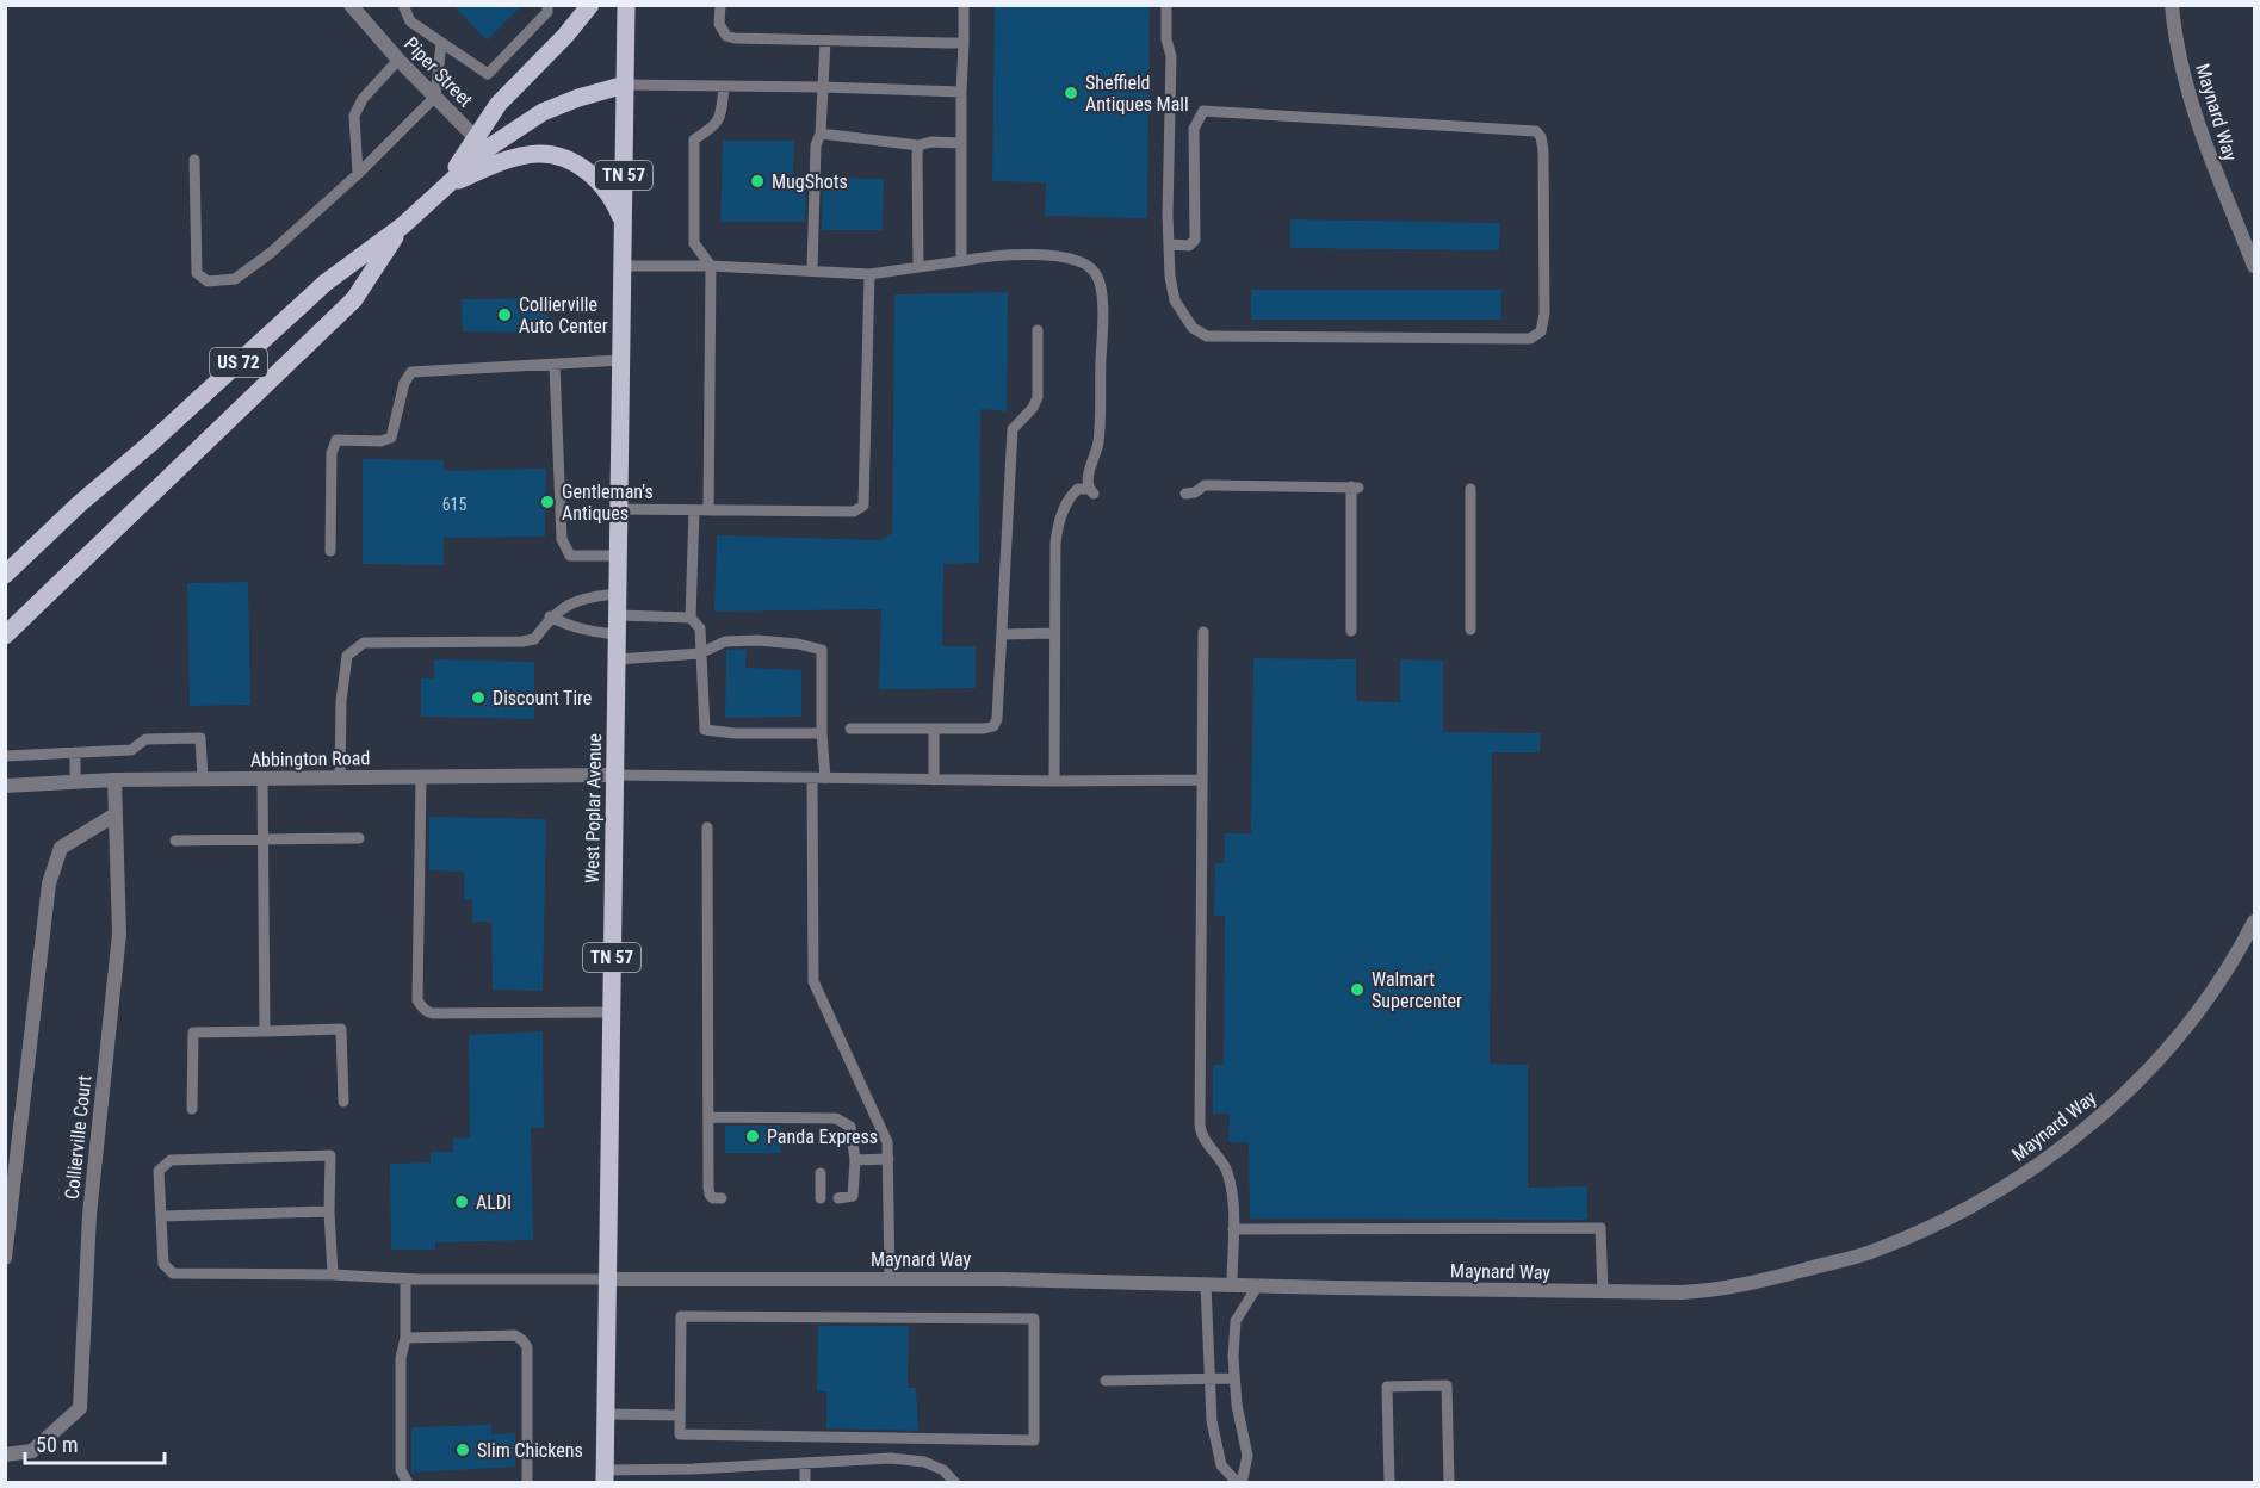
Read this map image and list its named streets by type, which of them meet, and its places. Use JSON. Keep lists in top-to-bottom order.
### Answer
{
  "streets": {
    "main road": ["TN 57", "US 72", "West Poplar Avenue"],
    "street": [
      "Piper Street",
      "Maynard Way",
      "Abbington Road",
      "Collierville Court"
    ]
  },
  "crossings": [
    ["Piper Street", "US 72"],
    ["Maynard Way", "West Poplar Avenue"],
    ["US 72", "West Poplar Avenue"],
    ["Abbington Road", "West Poplar Avenue"],
    ["Abbington Road", "Collierville Court"]
  ],
  "places": [
    "Sheffield Antiques Mall",
    "MugShots",
    "Collierville Auto Center",
    "Gentleman's Antiques",
    "Discount Tire",
    "Walmart Supercenter",
    "Panda Express",
    "ALDI",
    "Slim Chickens"
  ],
  "house_numbers": ["615"],
  "scale_bar": "50 m"
}
